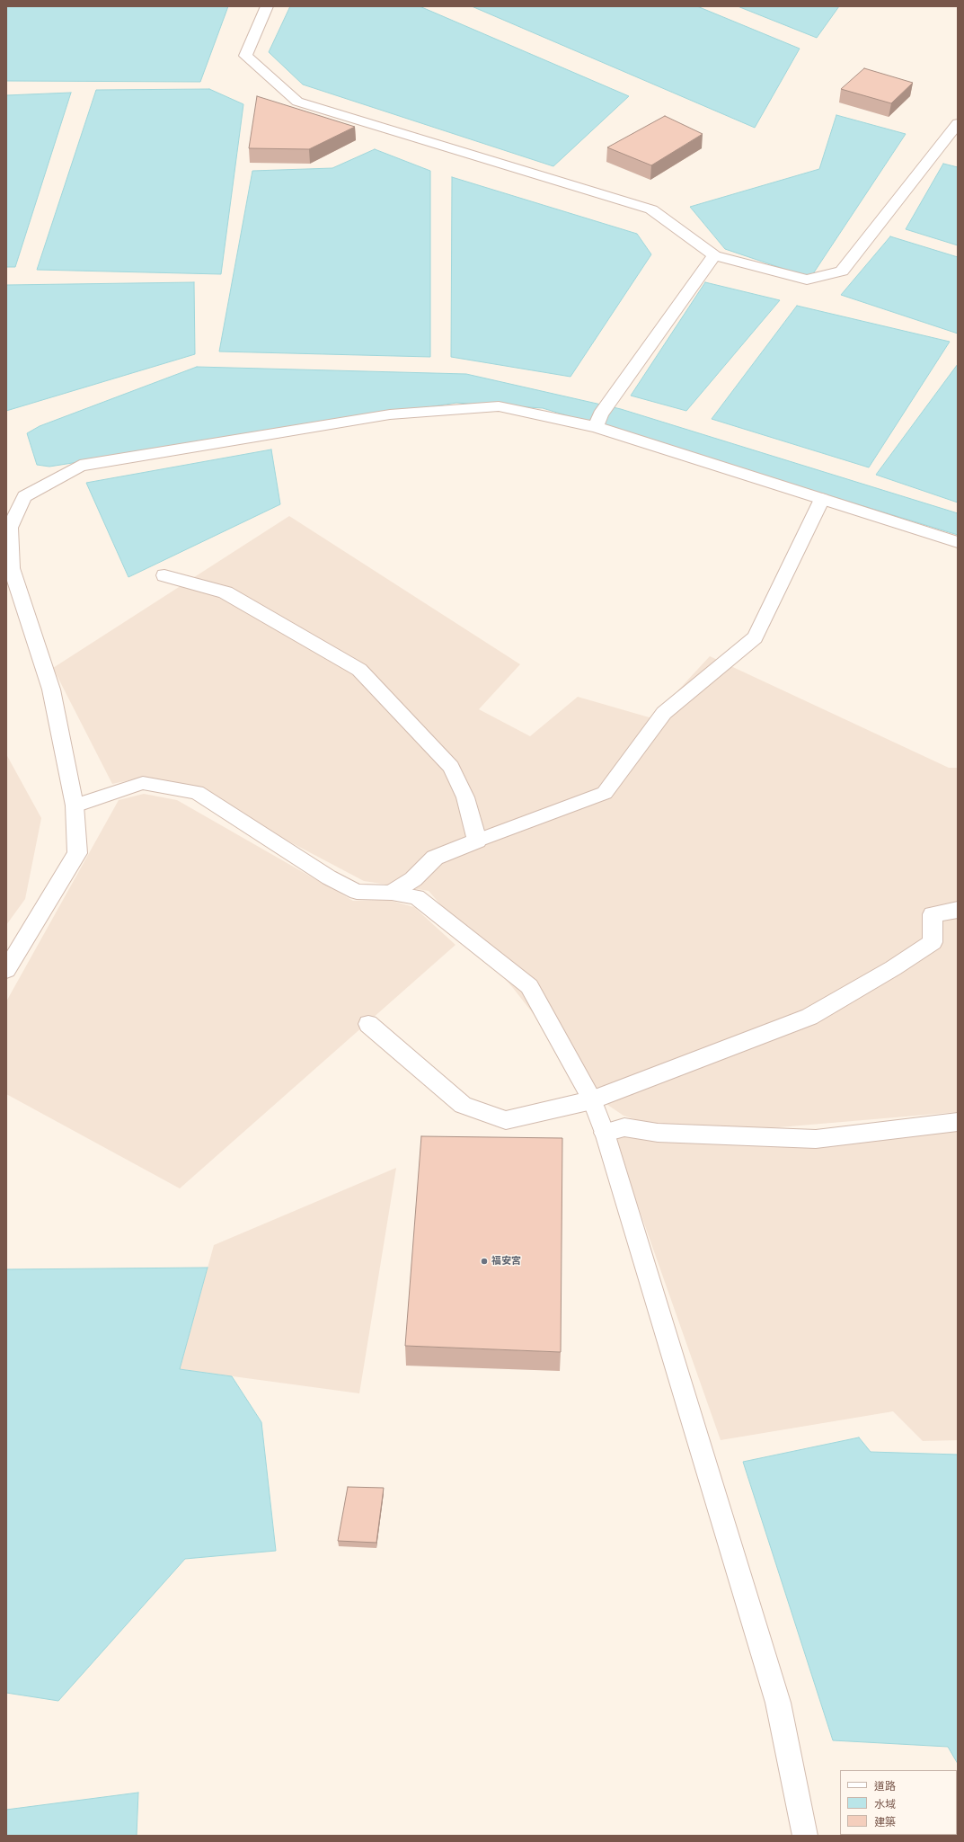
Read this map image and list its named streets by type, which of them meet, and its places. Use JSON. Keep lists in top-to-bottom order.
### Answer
{
  "places": ["福安宮"],
  "legend": ["道路", "水域", "建築"]
}
